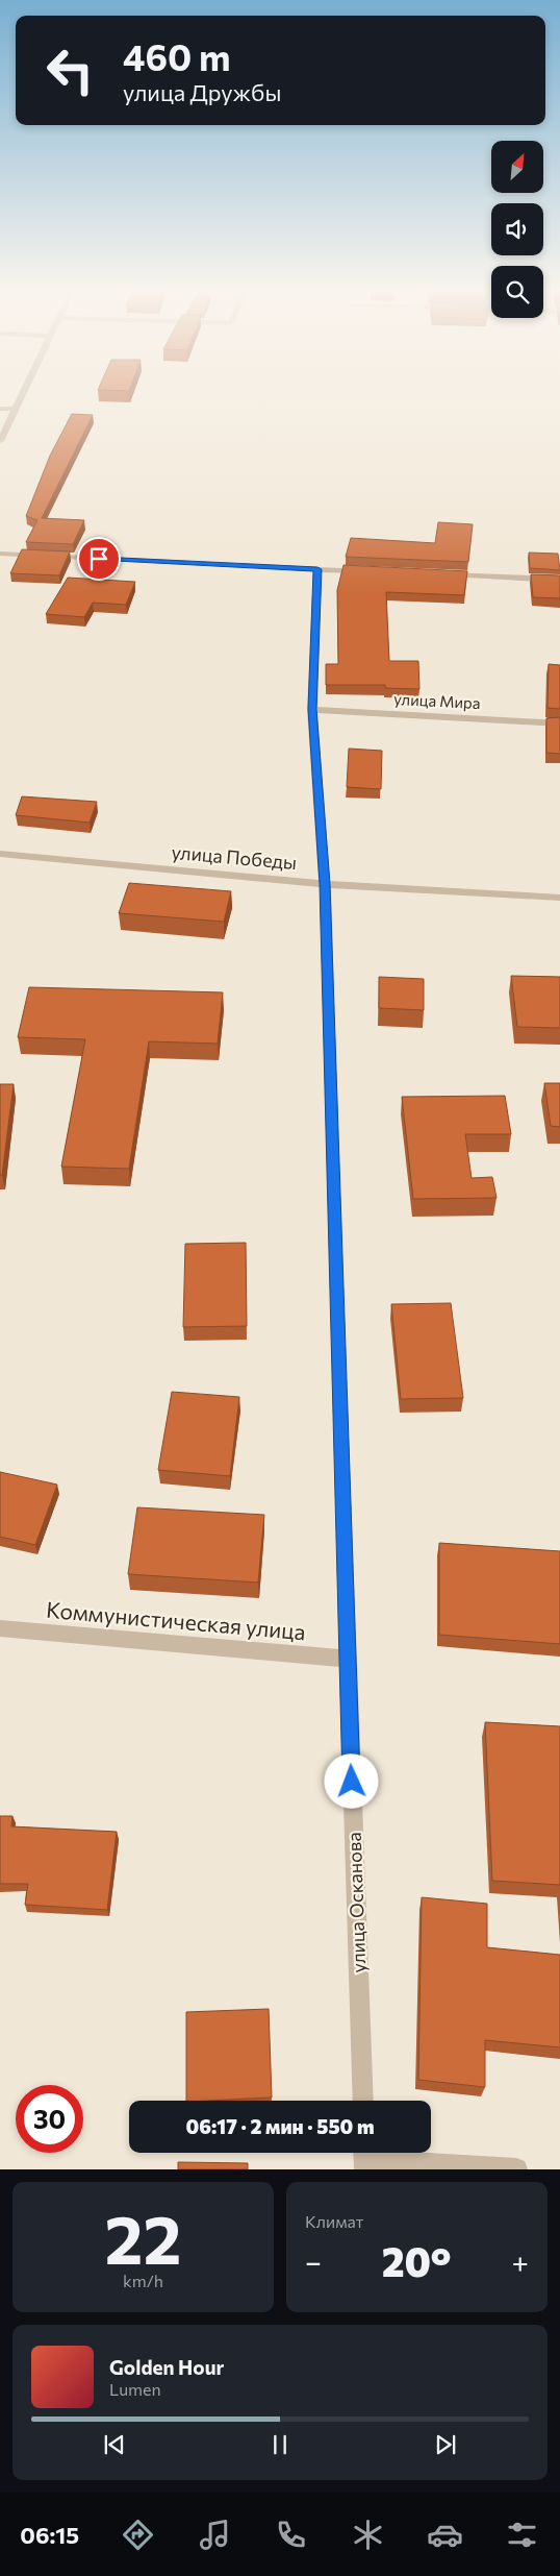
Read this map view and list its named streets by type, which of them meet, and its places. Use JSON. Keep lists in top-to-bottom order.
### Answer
{
  "streets": {
    "street": [
      "улица Мира",
      "улица Победы",
      "Коммунистическая улица",
      "улица Осканова"
    ]
  },
  "crossings": [
    ["улица Мира", "улица Осканова"],
    ["улица Победы", "улица Осканова"],
    ["Коммунистическая улица", "улица Осканова"]
  ],
  "north": "top right",
  "page": {
    "turn": ["460 m", "улица Дружбы"],
    "limit": "30",
    "trip": "06:17 · 2 мин · 550 m",
    "tile": [
      ["22", "km/h"],
      "Климат"
    ],
    "heat": ["−", "20°", "+"],
    "song": ["Golden Hour", "Lumen"],
    "tabs": "06:15"
  }
}
